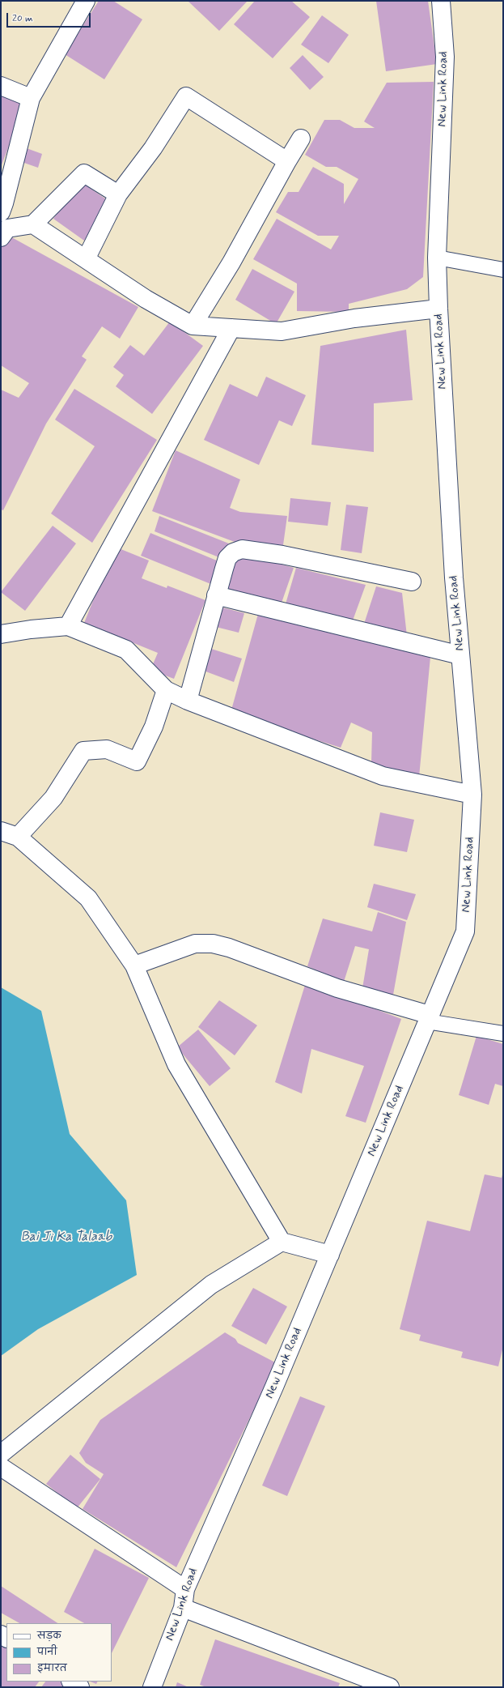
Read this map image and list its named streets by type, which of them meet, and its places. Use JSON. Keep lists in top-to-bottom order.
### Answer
{
  "streets": {
    "street": ["New Link Road"]
  },
  "water": ["Bai Ji Ka Talaab"],
  "legend": ["सड़क", "पानी", "इमारत"],
  "scale_bar": "20 m"
}
